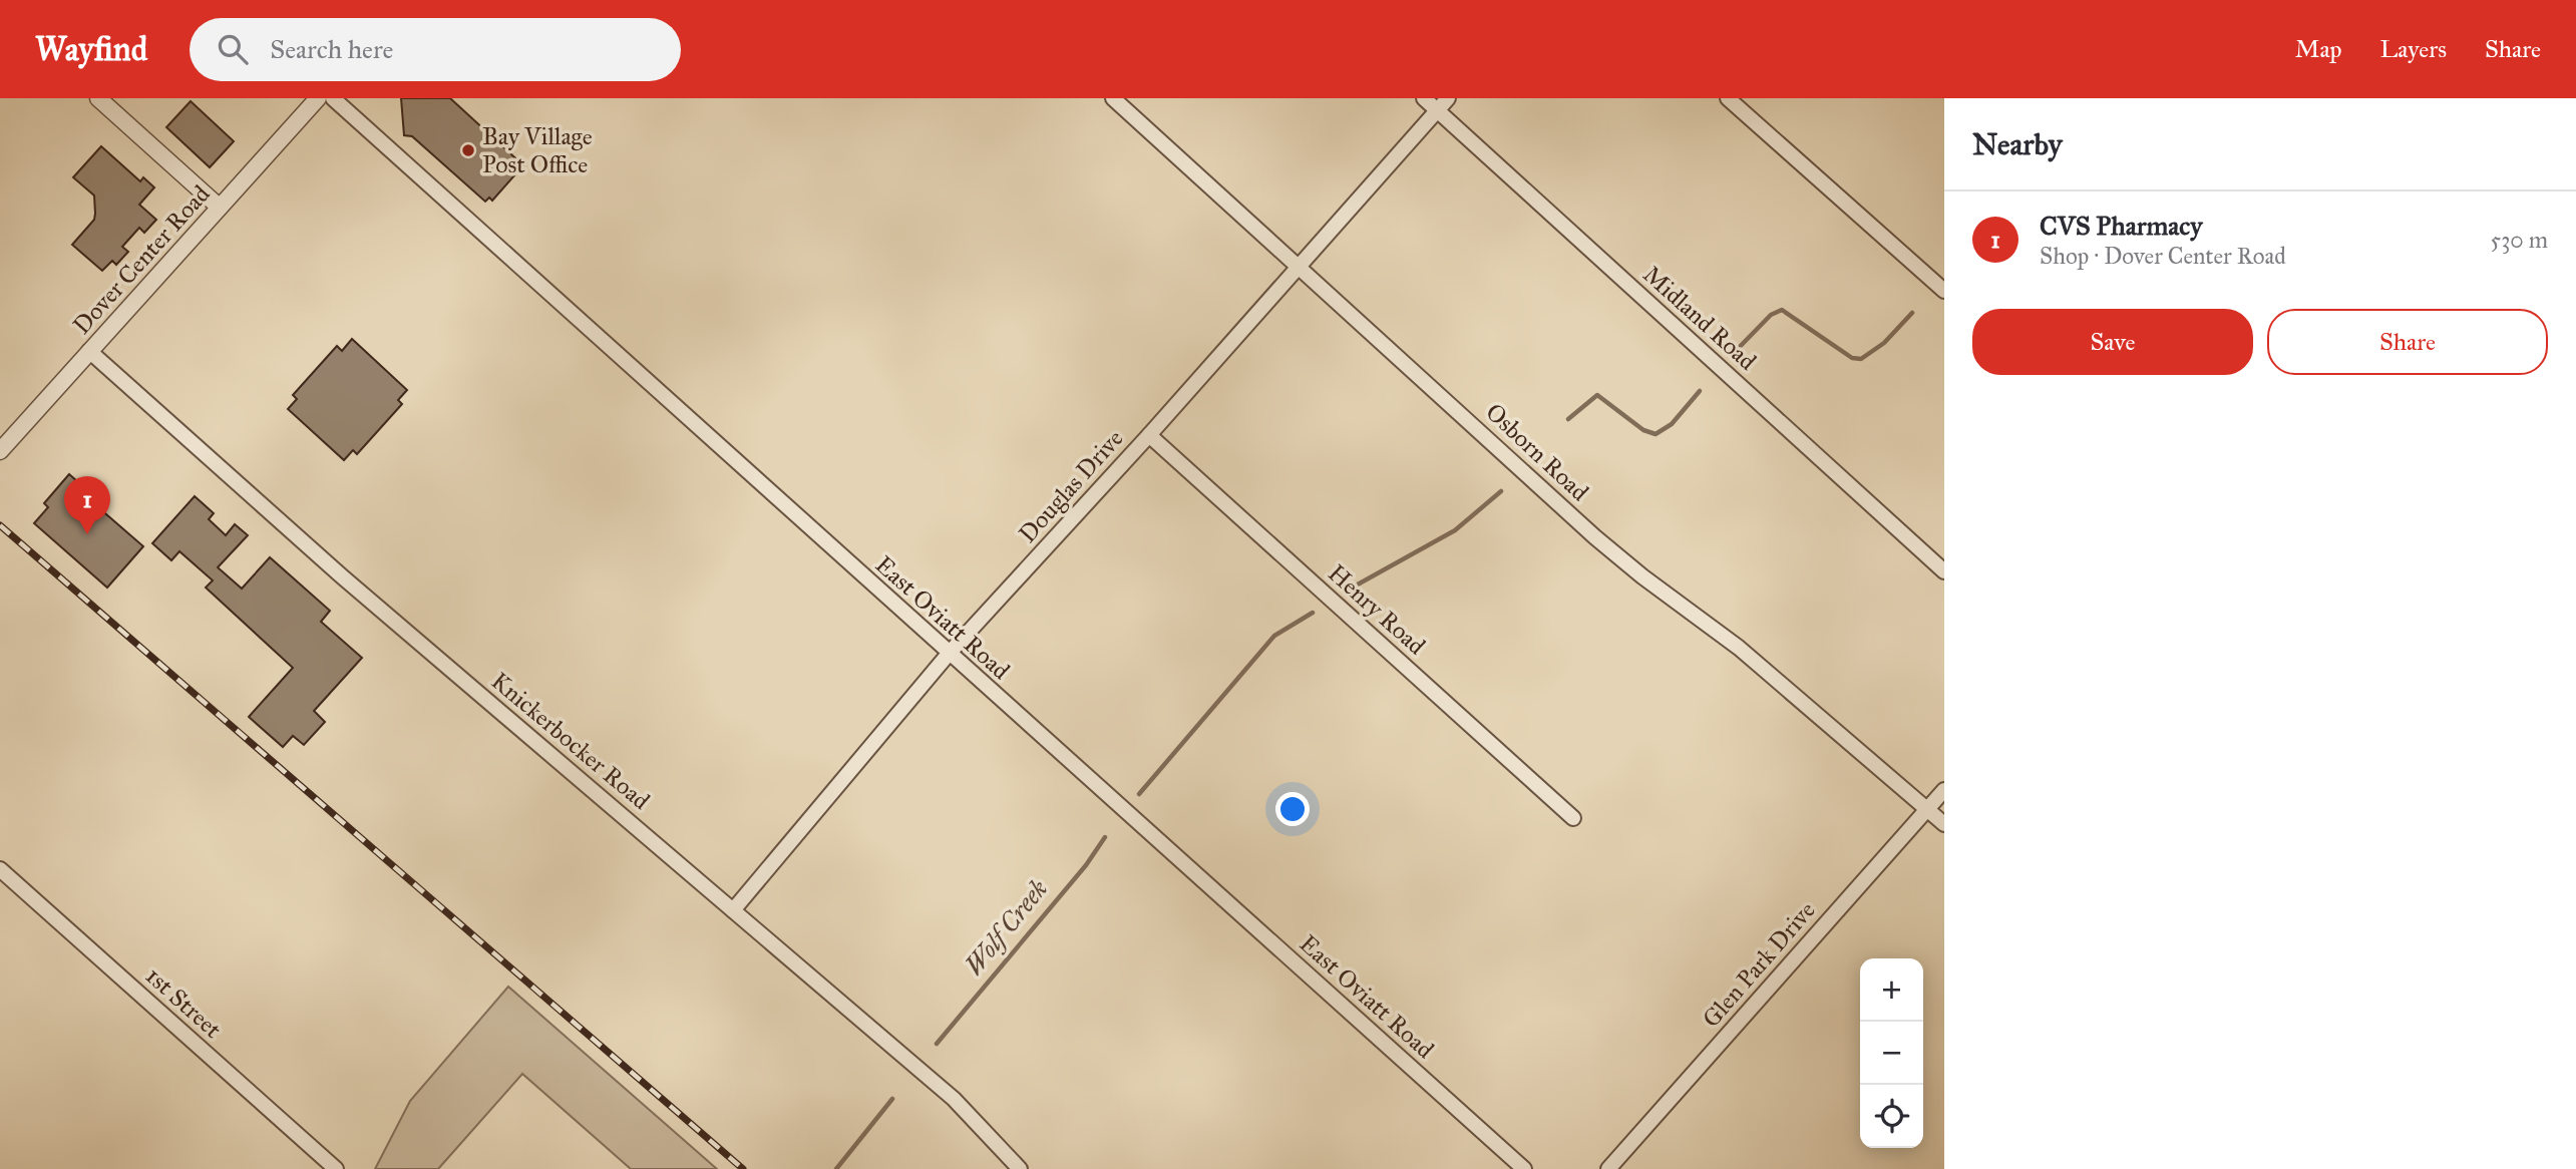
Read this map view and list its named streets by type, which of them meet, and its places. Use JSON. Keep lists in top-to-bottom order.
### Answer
{
  "streets": {
    "street": [
      "Dover Center Road",
      "Midland Road",
      "Osborn Road",
      "Douglas Drive",
      "Henry Road",
      "East Oviatt Road",
      "Knickerbocker Road",
      "Glen Park Drive",
      "1st Street"
    ]
  },
  "crossings": [
    ["Dover Center Road", "Knickerbocker Road"],
    ["Midland Road", "Douglas Drive"],
    ["Osborn Road", "Douglas Drive"],
    ["Osborn Road", "Glen Park Drive"],
    ["Douglas Drive", "Henry Road"],
    ["Douglas Drive", "East Oviatt Road"],
    ["Douglas Drive", "Knickerbocker Road"]
  ],
  "water": ["Wolf Creek"],
  "places": ["Bay Village Post Office"],
  "page": {
    "header": "Wayfind",
    "search": "Search here",
    "nav": ["Map", "Layers", "Share"],
    "heading": "Nearby",
    "list": [
      {
        "mark": "1",
        "name": "CVS Pharmacy",
        "note": "Shop · Dover Center Road",
        "value": "530 m"
      }
    ],
    "buttons": ["Save", "Share"],
    "pins": "1",
    "map_buttons": ["+", "−"]
  }
}
